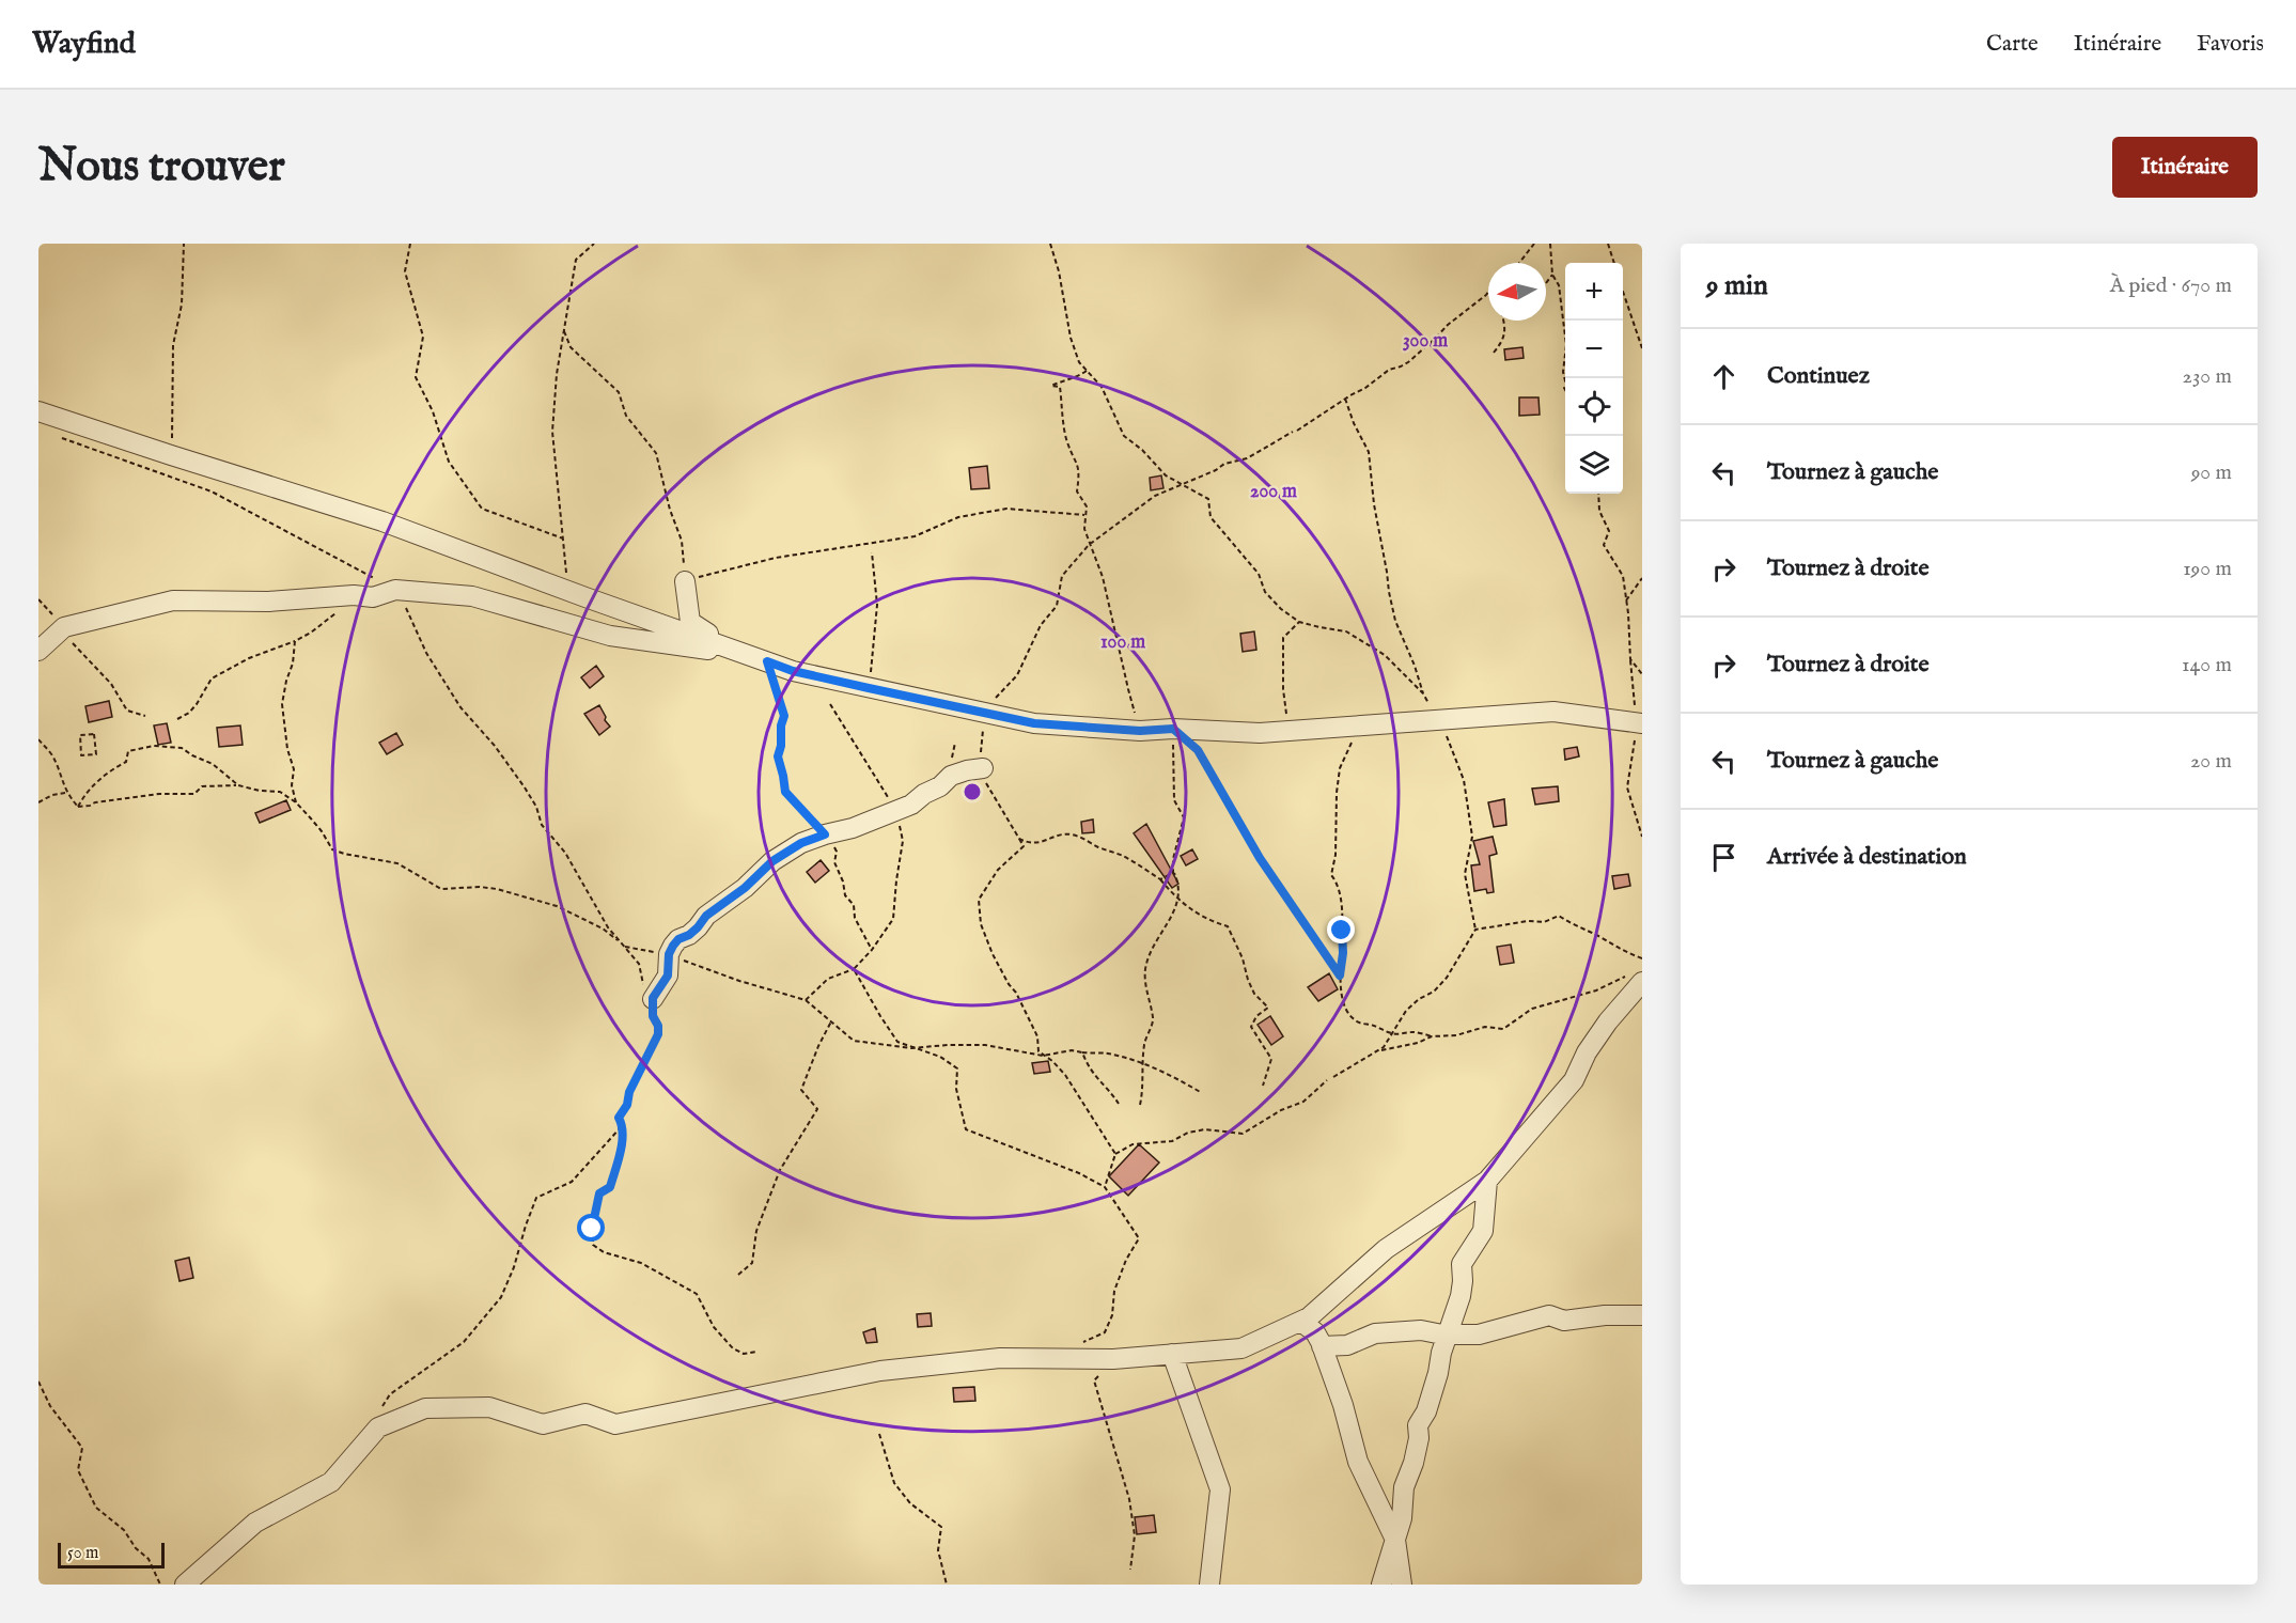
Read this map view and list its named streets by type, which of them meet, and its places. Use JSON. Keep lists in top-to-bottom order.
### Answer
{
  "scale_bar": "50 m",
  "north": "left",
  "page": {
    "header": "Wayfind",
    "nav": ["Carte", "Itinéraire", "Favoris"],
    "buttons": "Itinéraire",
    "title": "Nous trouver",
    "heading": ["9 min", "À pied · 670 m"],
    "map_buttons": ["+", "−"],
    "list": [
      ["Continuez", "230 m"],
      ["Tournez à gauche", "90 m"],
      ["Tournez à droite", "190 m"],
      ["Tournez à droite", "140 m"],
      ["Tournez à gauche", "20 m"],
      "Arrivée à destination"
    ],
    "scale": "50 m"
  },
  "rings": ["300 m", "200 m", "100 m"]
}
